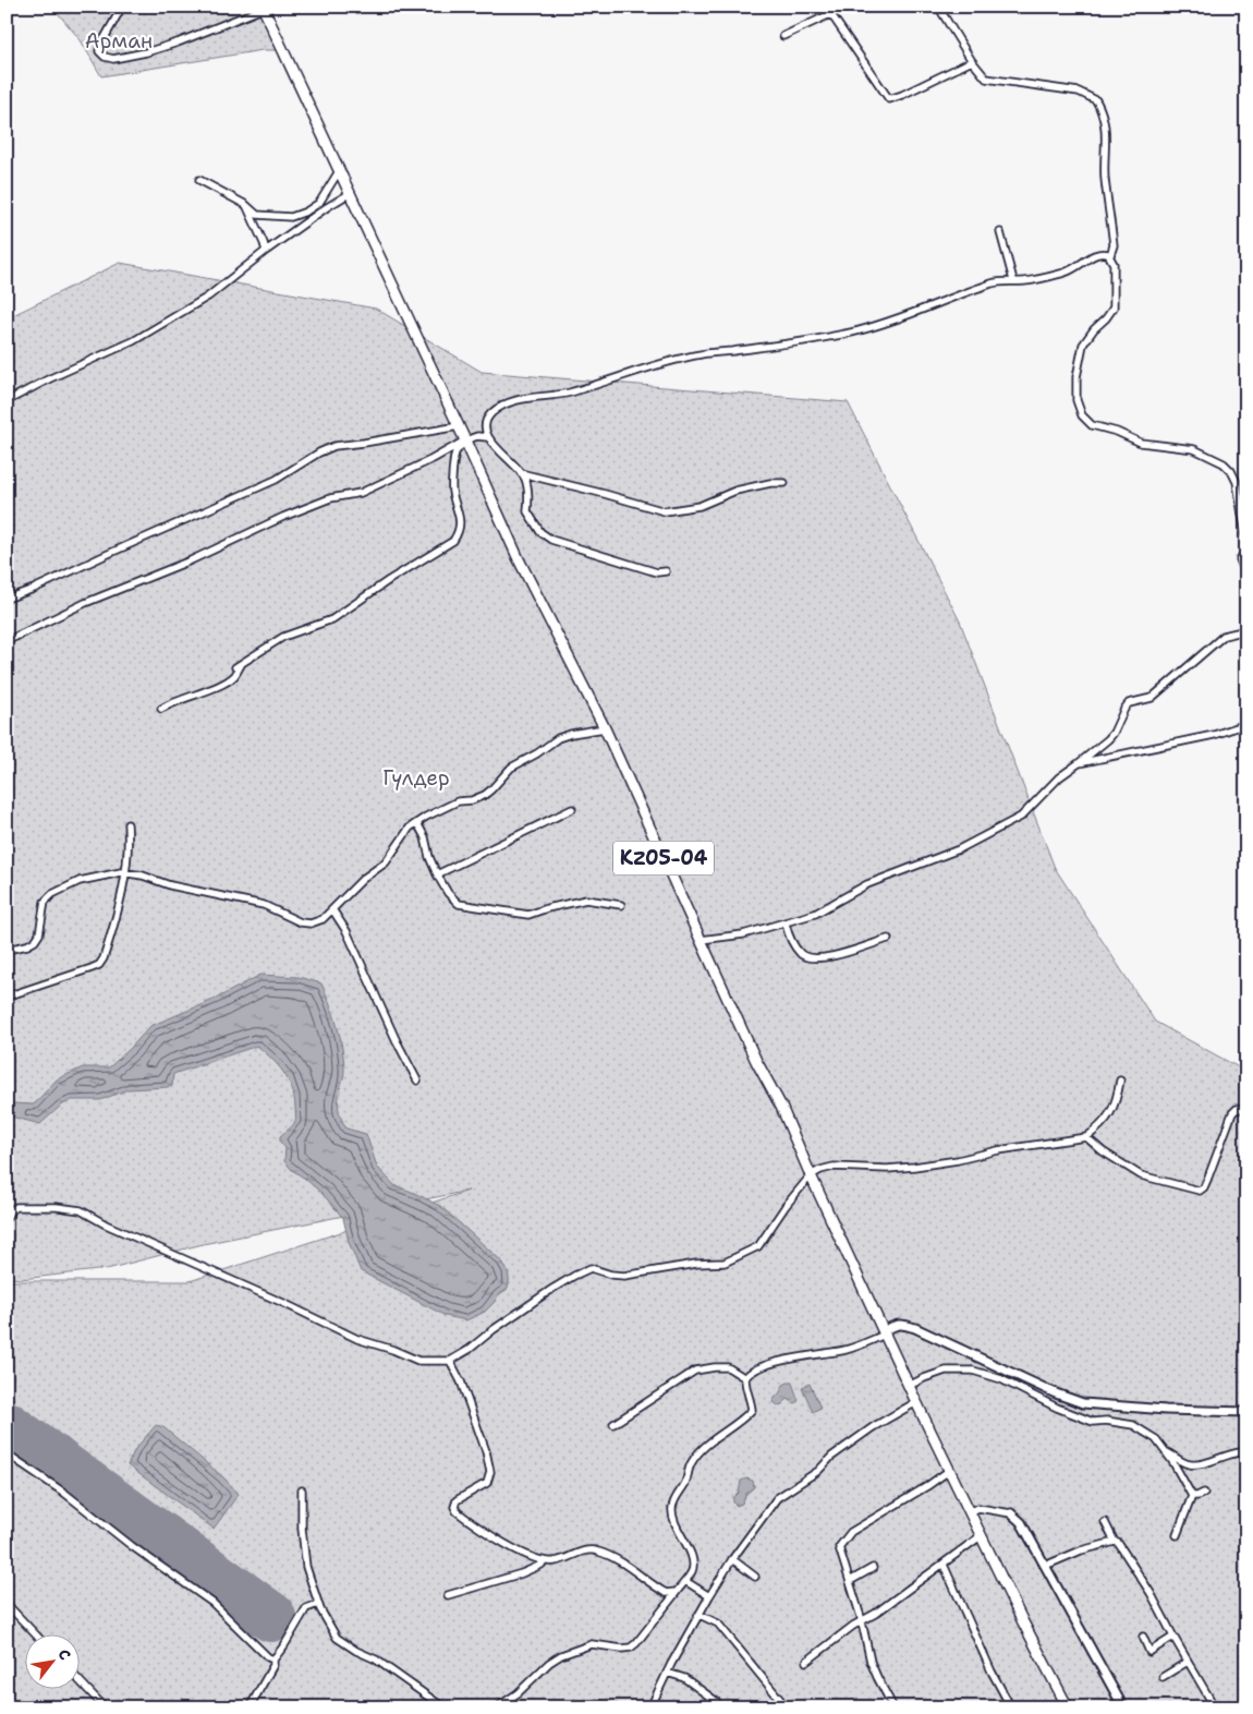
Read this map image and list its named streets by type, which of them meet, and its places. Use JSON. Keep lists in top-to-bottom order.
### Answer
{
  "streets": {
    "main road": ["KZ05-04"]
  },
  "parks": ["Арман", "Гүлдер"],
  "north": "top right"
}
